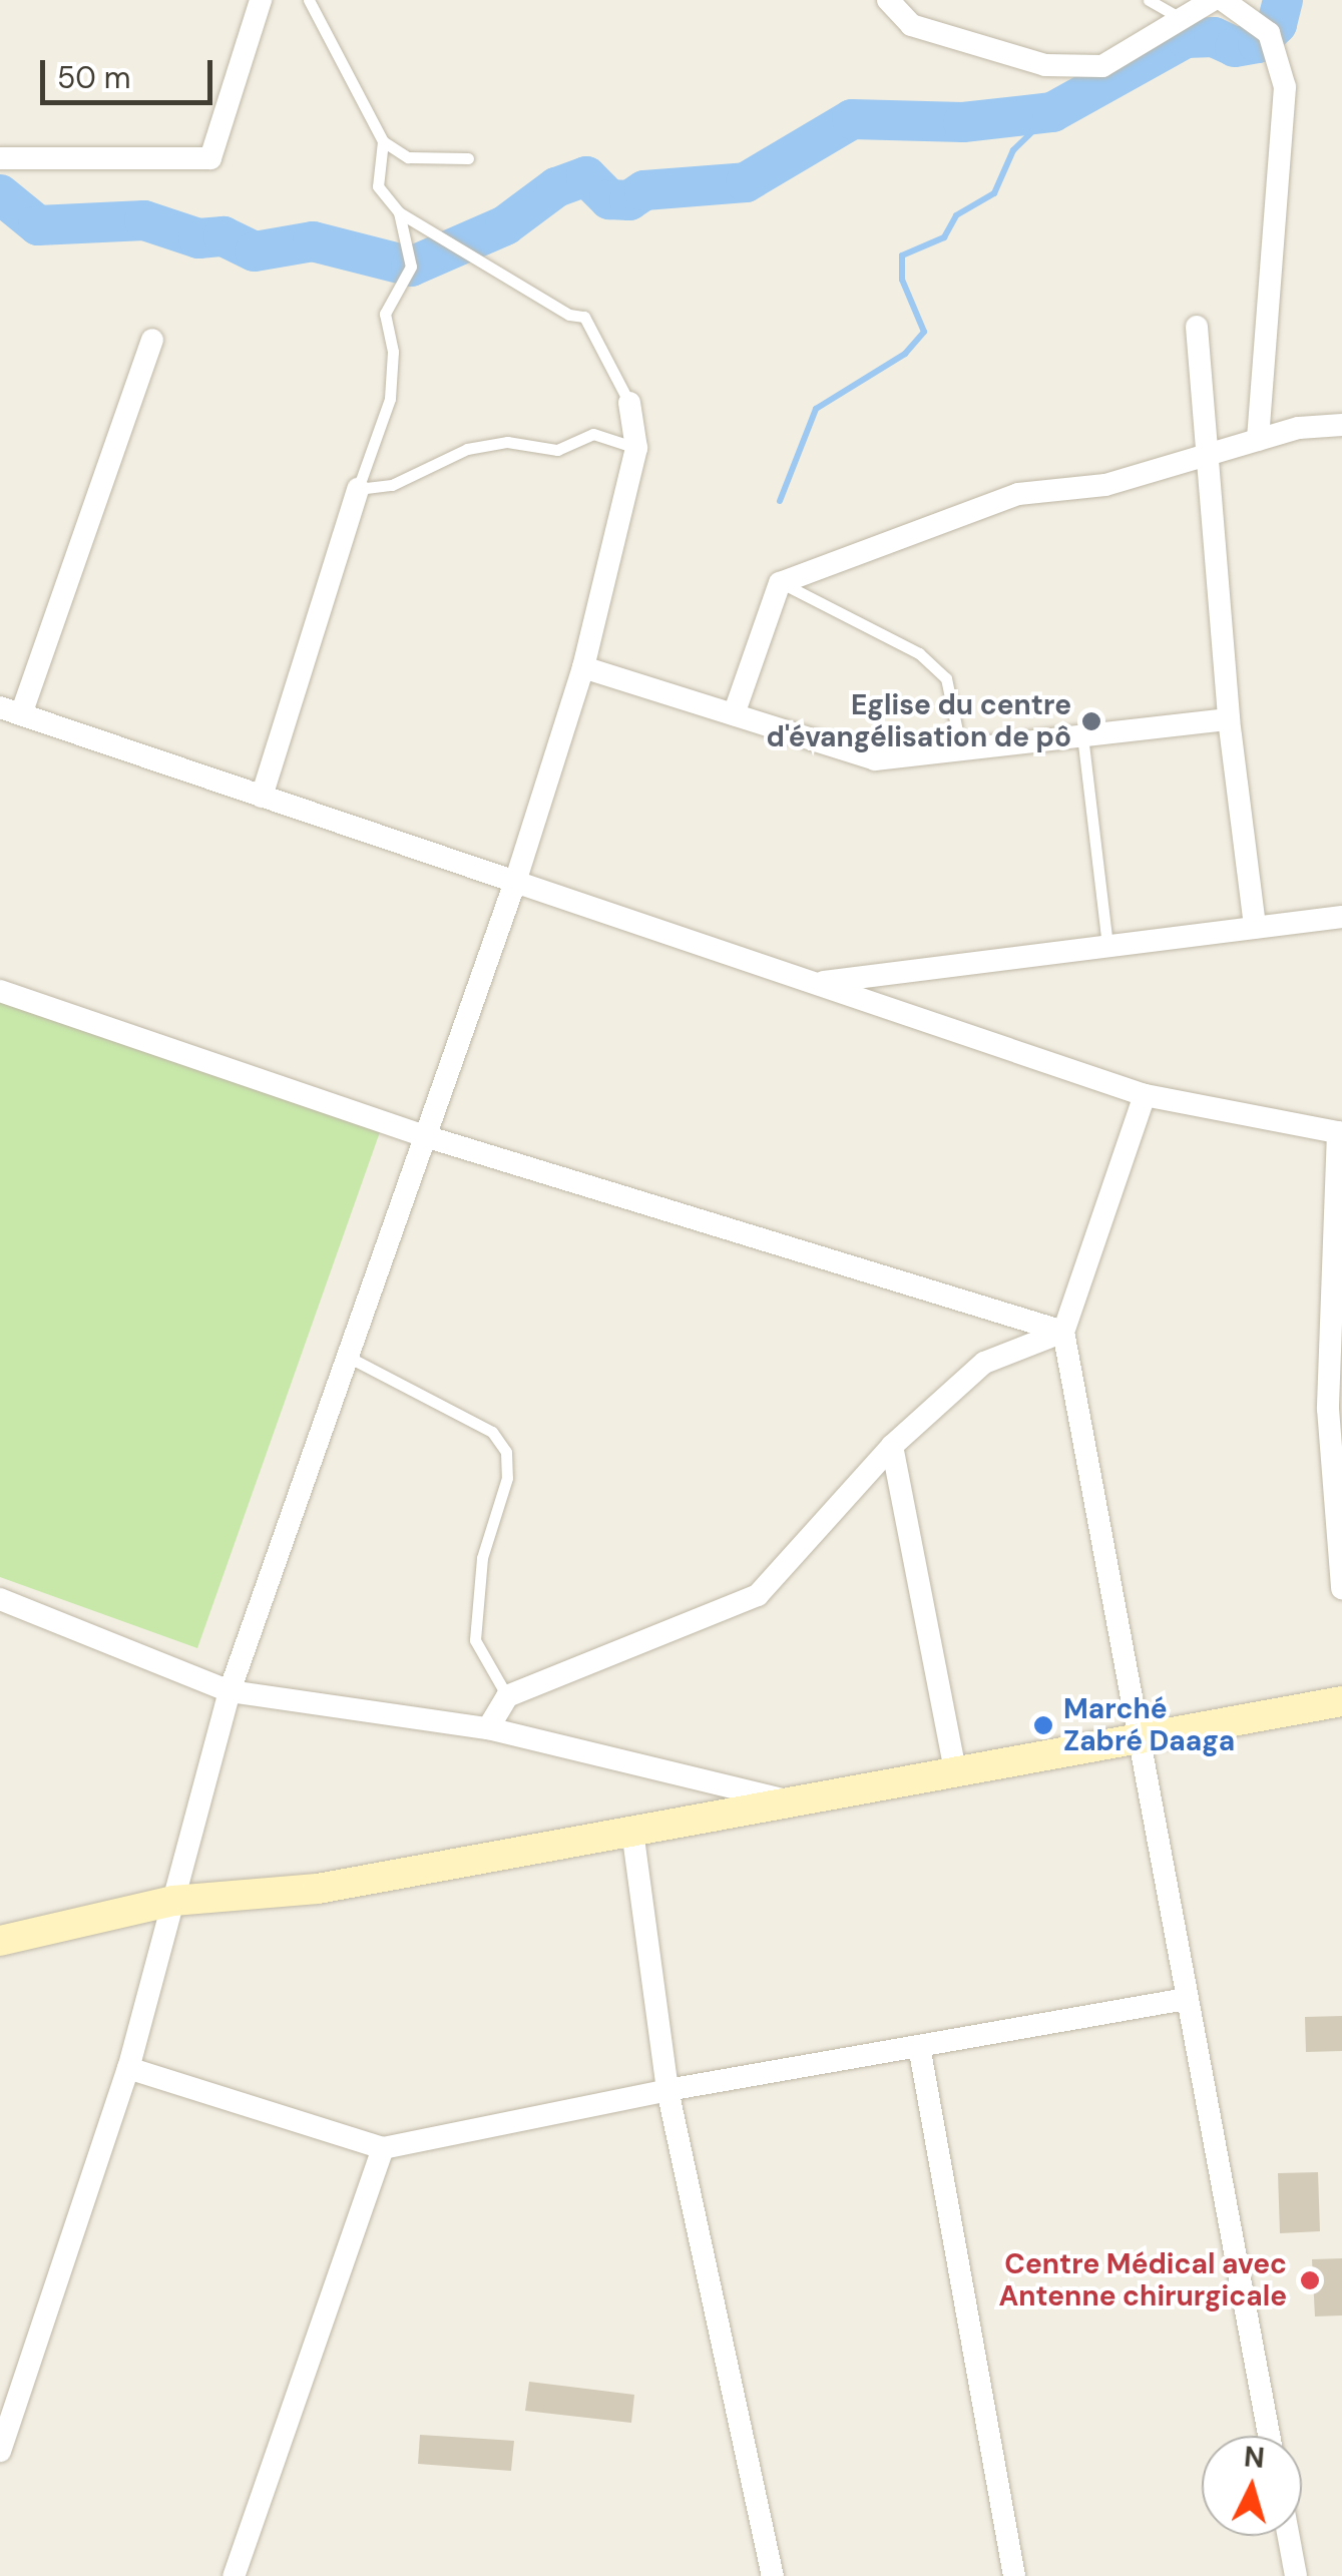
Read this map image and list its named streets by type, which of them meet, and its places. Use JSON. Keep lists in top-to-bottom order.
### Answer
{
  "places": ["Eglise du centre d'évangélisation de pô", "Marché Zabré Daaga", "Centre Médical avec Antenne chirurgicale"],
  "scale_bar": "50 m",
  "north": "top"
}
